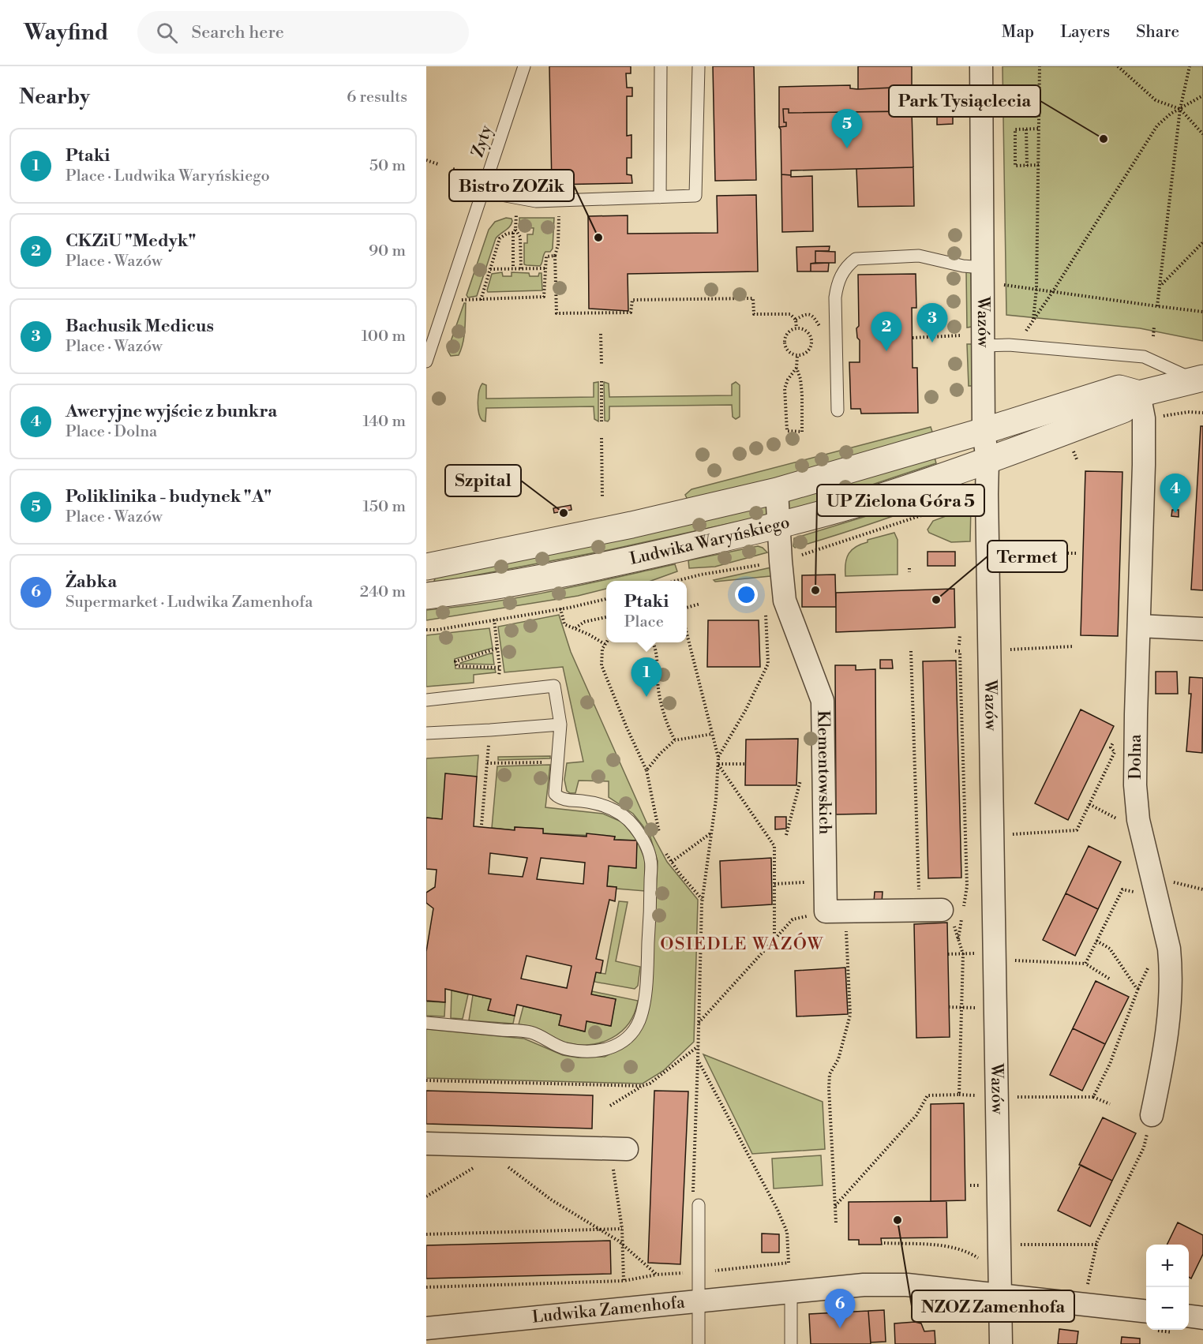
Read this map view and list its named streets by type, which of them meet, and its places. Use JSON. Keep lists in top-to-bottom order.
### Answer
{
  "streets": {
    "street": [
      "Wazów",
      "Ludwika Waryńskiego",
      "Dolna",
      "Klementowskich",
      "Ludwika Zamenhofa"
    ],
    "lane": ["Zyty"]
  },
  "crossings": [
    ["Wazów", "Ludwika Waryńskiego"],
    ["Wazów", "Ludwika Zamenhofa"],
    ["Ludwika Waryńskiego", "Dolna"],
    ["Ludwika Waryńskiego", "Klementowskich"]
  ],
  "districts": ["OSIEDLE WAZÓW"],
  "places": [
    "Park Tysiąclecia",
    "Bistro ZOZik",
    "Szpital",
    "UP Zielona Góra 5",
    "Termet",
    "NZOZ Zamenhofa"
  ],
  "page": {
    "header": "Wayfind",
    "search": "Search here",
    "nav": ["Map", "Layers", "Share"],
    "heading": ["Nearby", "6 results"],
    "pins": [
      "5",
      "3",
      "2",
      "4",
      "1",
      "6"
    ],
    "list": [
      {
        "mark": "1",
        "name": "Ptaki",
        "note": "Place · Ludwika Waryńskiego",
        "value": "50 m"
      },
      {
        "mark": "2",
        "name": "CKZiU \"Medyk\"",
        "note": "Place · Wazów",
        "value": "90 m"
      },
      {
        "mark": "3",
        "name": "Bachusik Medicus",
        "note": "Place · Wazów",
        "value": "100 m"
      },
      {
        "mark": "4",
        "name": "Aweryjne wyjście z bunkra",
        "note": "Place · Dolna",
        "value": "140 m"
      },
      {
        "mark": "5",
        "name": "Poliklinika - budynek \"A\"",
        "note": "Place · Wazów",
        "value": "150 m"
      },
      {
        "mark": "6",
        "name": "Żabka",
        "note": "Supermarket · Ludwika Zamenhofa",
        "value": "240 m"
      }
    ],
    "popup": ["Ptaki", "Place"],
    "map_buttons": ["+", "−"]
  }
}
